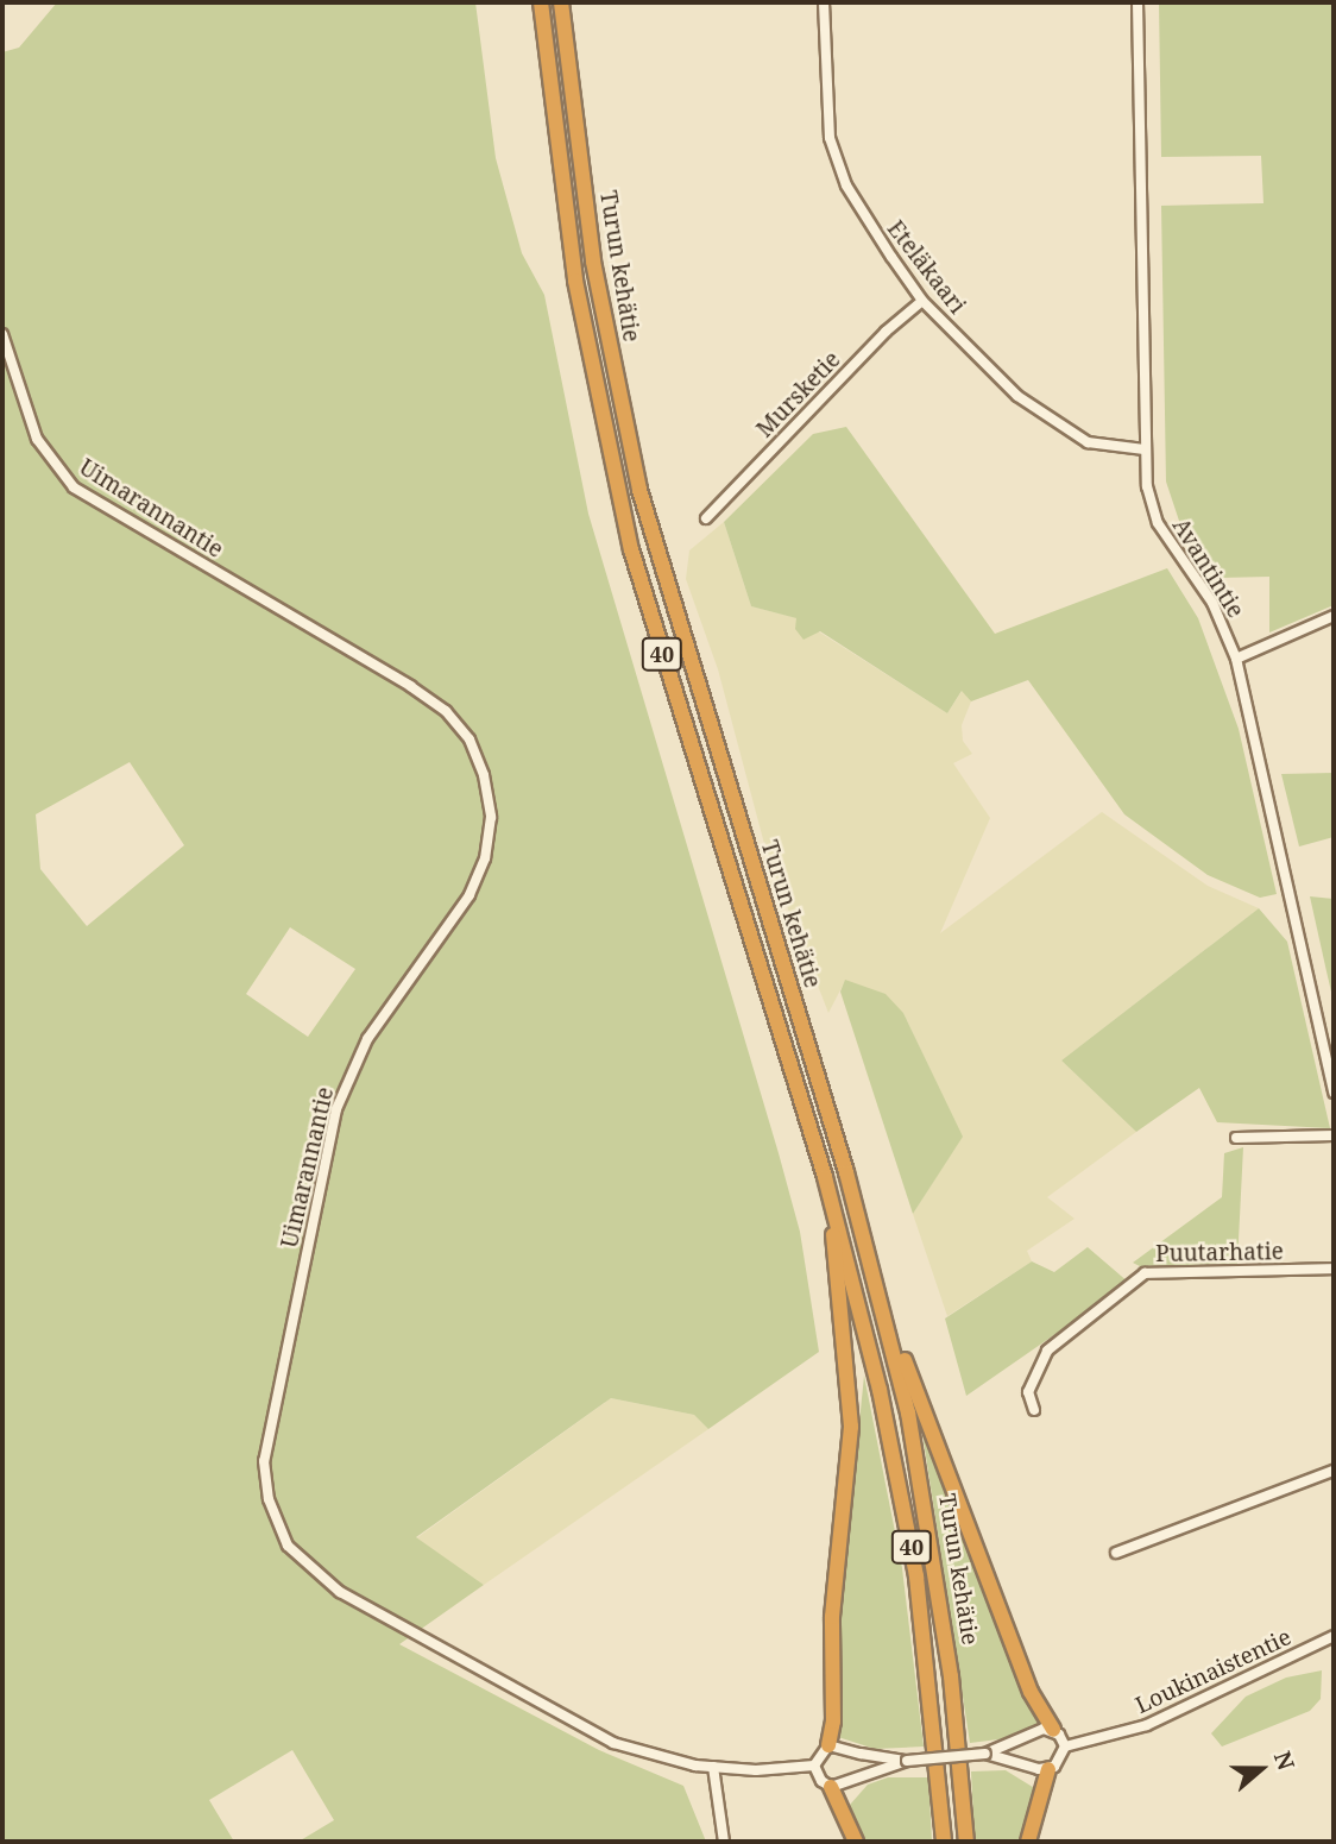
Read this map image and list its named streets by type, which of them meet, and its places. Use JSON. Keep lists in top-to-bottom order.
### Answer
{
  "streets": {
    "highway": ["Turun kehätie", "40"],
    "street": [
      "Eteläkaari",
      "Mursketie",
      "Uimarannantie",
      "Avantintie",
      "Puutarhatie",
      "Loukinaistentie"
    ]
  },
  "crossings": [
    ["Eteläkaari", "Mursketie"],
    ["Eteläkaari", "Avantintie"]
  ],
  "north": "right"
}
